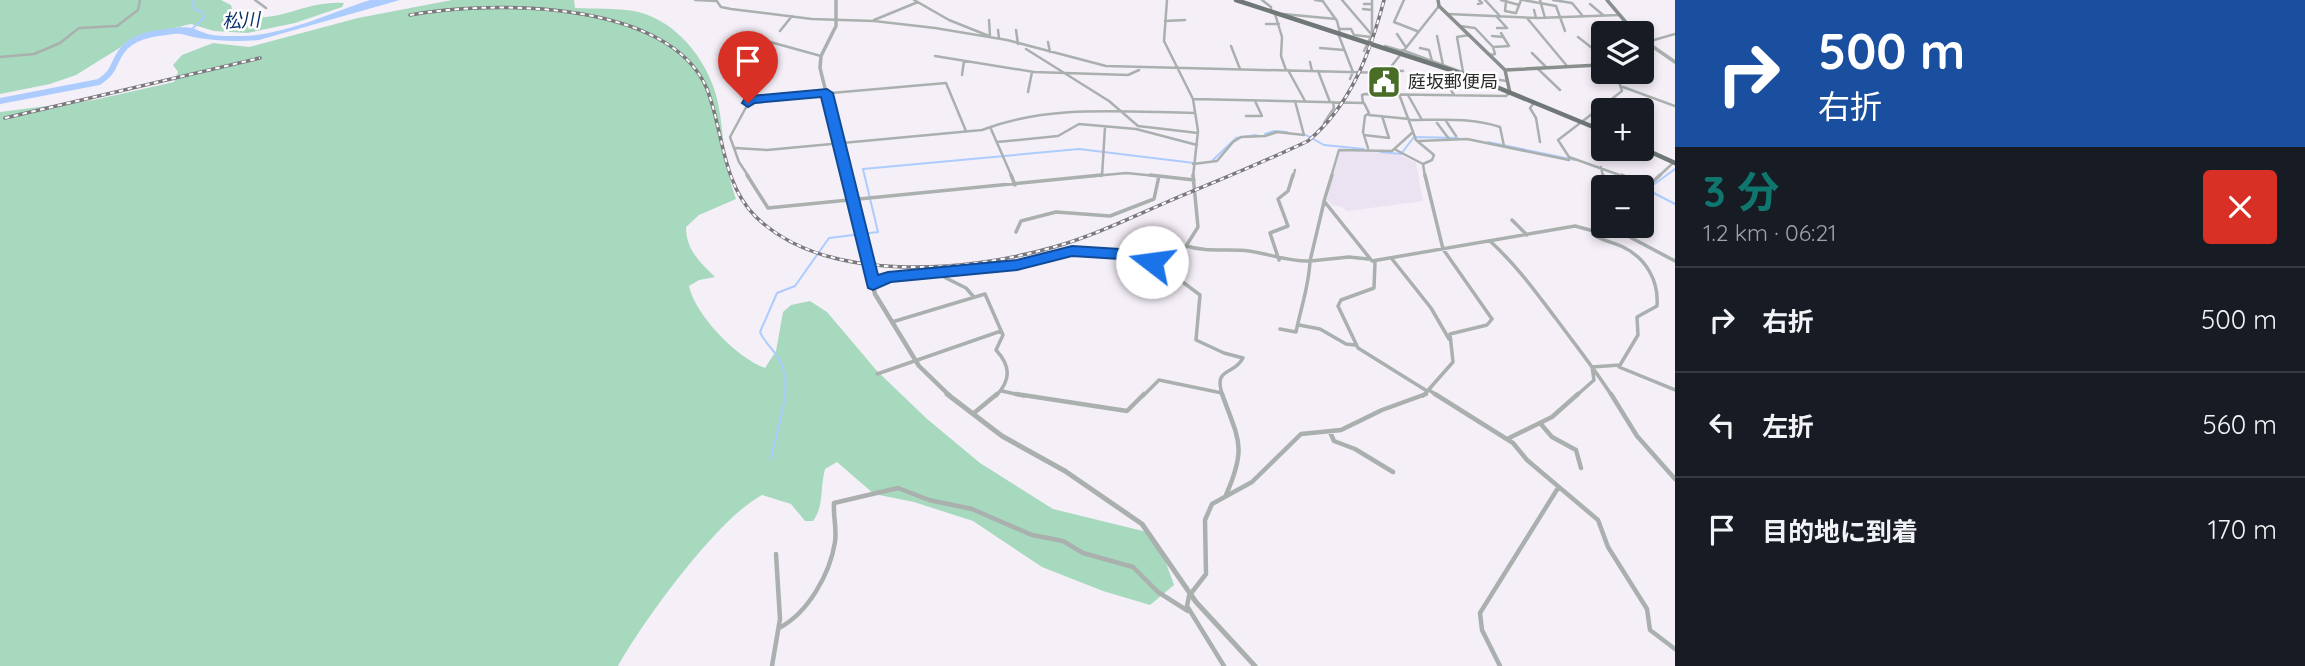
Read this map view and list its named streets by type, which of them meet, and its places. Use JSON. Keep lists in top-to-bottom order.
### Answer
{
  "water": ["松川"],
  "places": {
    "public building": ["庭坂郵便局"]
  },
  "page": {
    "turn": ["500 m", "右折"],
    "map_buttons": ["+", "−"],
    "heading": ["3 分", "1.2 km · 06:21"],
    "list": [
      {
        "name": "右折",
        "value": "500 m"
      },
      {
        "name": "左折",
        "value": "560 m"
      },
      {
        "name": "目的地に到着",
        "value": "170 m"
      }
    ]
  }
}
